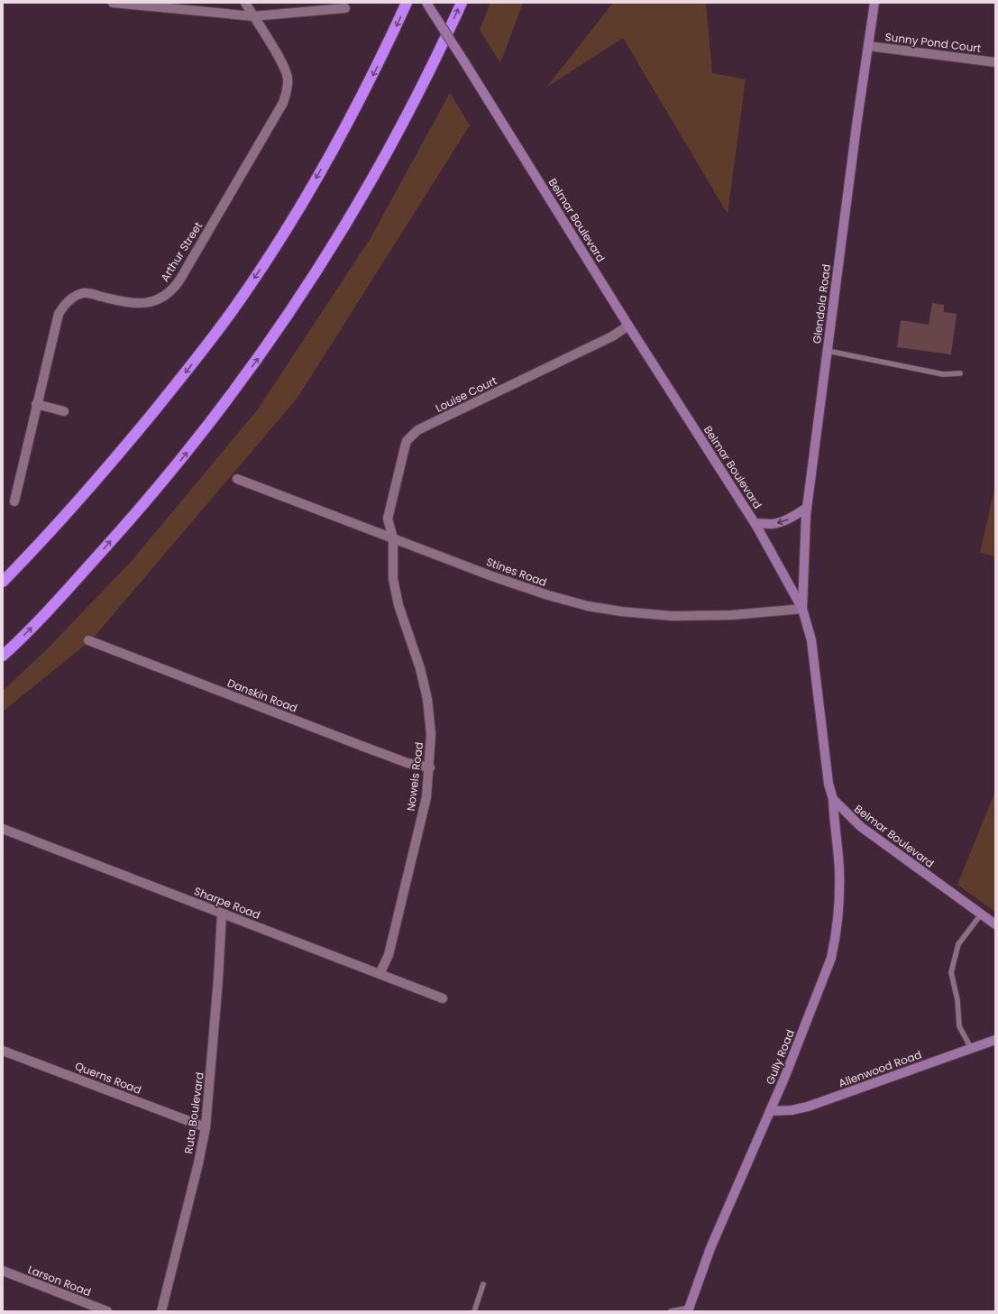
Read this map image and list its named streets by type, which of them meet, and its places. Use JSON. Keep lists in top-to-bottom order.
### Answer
{
  "streets": {
    "street": [
      "Sunny Pond Court",
      "Belmar Boulevard",
      "Arthur Street",
      "Glendola Road",
      "Louise Court",
      "Stines Road",
      "Danskin Road",
      "Nowels Road",
      "Sharpe Road",
      "Gully Road",
      "Allenwood Road",
      "Querns Road",
      "Ruta Boulevard",
      "Larson Road"
    ]
  },
  "crossings": [
    ["Sunny Pond Court", "Glendola Road"],
    ["Belmar Boulevard", "Glendola Road"],
    ["Belmar Boulevard", "Louise Court"],
    ["Belmar Boulevard", "Stines Road"],
    ["Belmar Boulevard", "Gully Road"],
    ["Glendola Road", "Stines Road"],
    ["Louise Court", "Stines Road"],
    ["Louise Court", "Nowels Road"],
    ["Stines Road", "Nowels Road"],
    ["Danskin Road", "Nowels Road"],
    ["Nowels Road", "Sharpe Road"],
    ["Sharpe Road", "Ruta Boulevard"],
    ["Gully Road", "Allenwood Road"],
    ["Querns Road", "Ruta Boulevard"]
  ]
}
